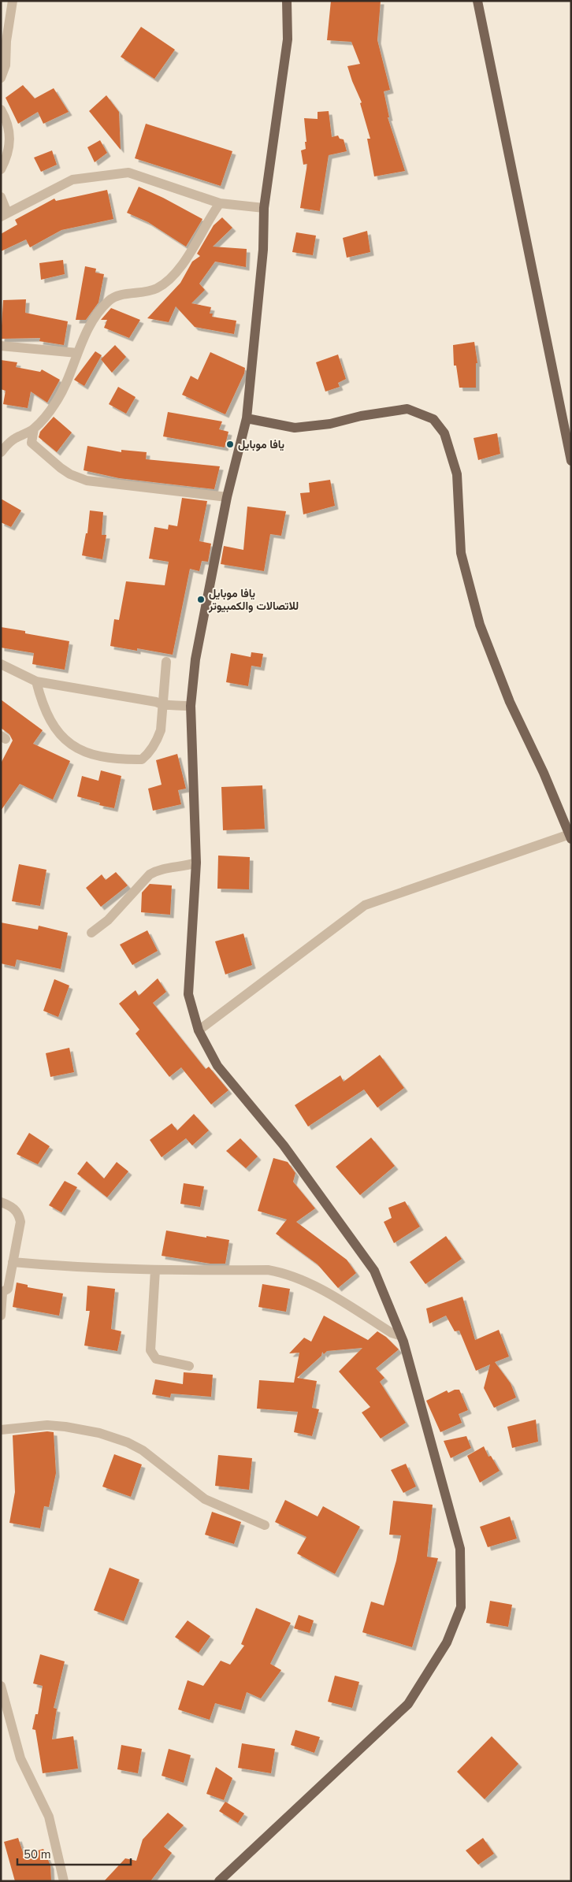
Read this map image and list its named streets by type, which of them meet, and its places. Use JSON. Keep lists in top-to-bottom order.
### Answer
{
  "places": ["يافا موبايل", "يافا موبايل للاتصالات والكمبيوتر"],
  "scale_bar": "50 m"
}
